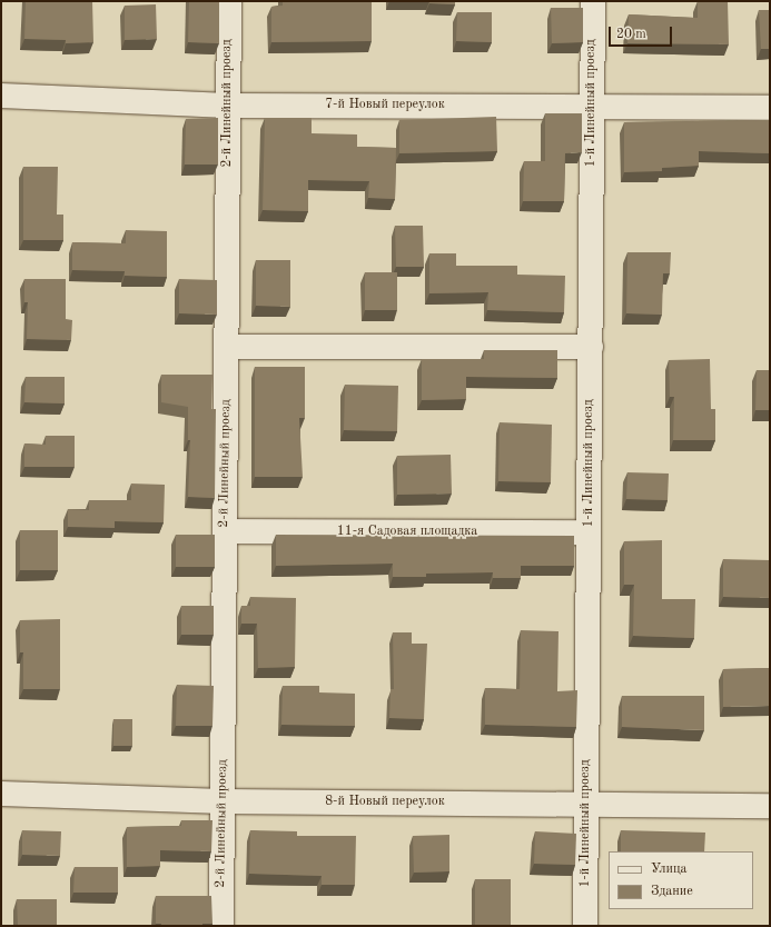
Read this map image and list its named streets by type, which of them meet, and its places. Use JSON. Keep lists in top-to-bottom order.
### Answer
{
  "streets": {
    "street": [
      "2-й Линейный проезд",
      "1-й Линейный проезд",
      "7-й Новый переулок",
      "11-я Садовая площадка",
      "8-й Новый переулок"
    ]
  },
  "crossings": [
    ["2-й Линейный проезд", "7-й Новый переулок"],
    ["2-й Линейный проезд", "11-я Садовая площадка"],
    ["2-й Линейный проезд", "8-й Новый переулок"],
    ["1-й Линейный проезд", "7-й Новый переулок"],
    ["1-й Линейный проезд", "11-я Садовая площадка"],
    ["1-й Линейный проезд", "8-й Новый переулок"]
  ],
  "legend": ["Улица", "Здание"],
  "scale_bar": "20 m"
}
